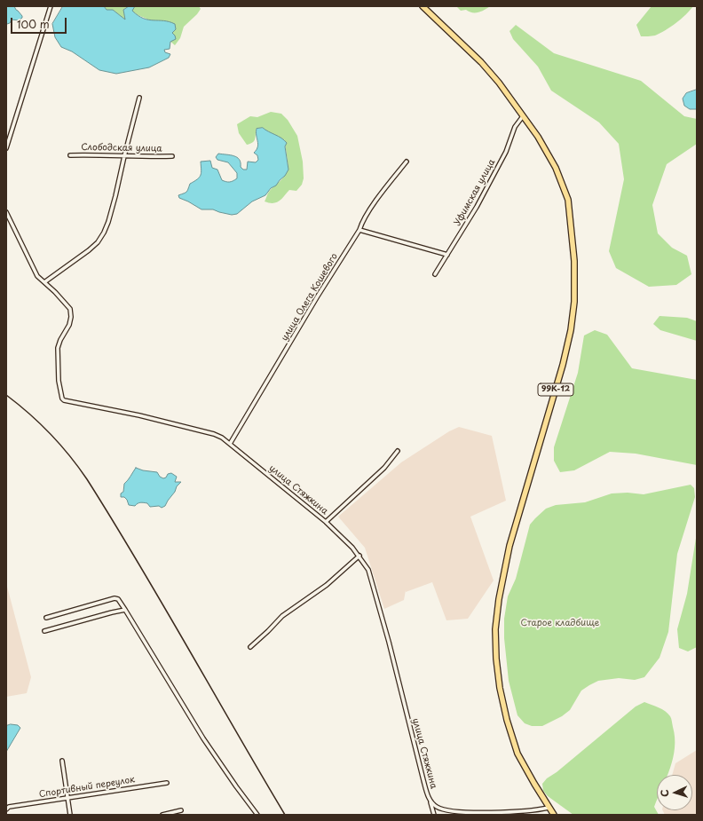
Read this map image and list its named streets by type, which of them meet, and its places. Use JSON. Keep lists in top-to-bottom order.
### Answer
{
  "streets": {
    "main road": ["99К-12"],
    "street": [
      "Слободская улица",
      "Уфимская улица",
      "улица Олега Кошевого",
      "улица Стяжкина",
      "Спортивный переулок"
    ]
  },
  "crossings": [
    ["Уфимская улица", "99К-12"],
    ["улица Олега Кошевого", "улица Стяжкина"],
    ["99К-12", "улица Стяжкина"]
  ],
  "parks": ["Старое кладбище"],
  "scale_bar": "100 m",
  "north": "left"
}
